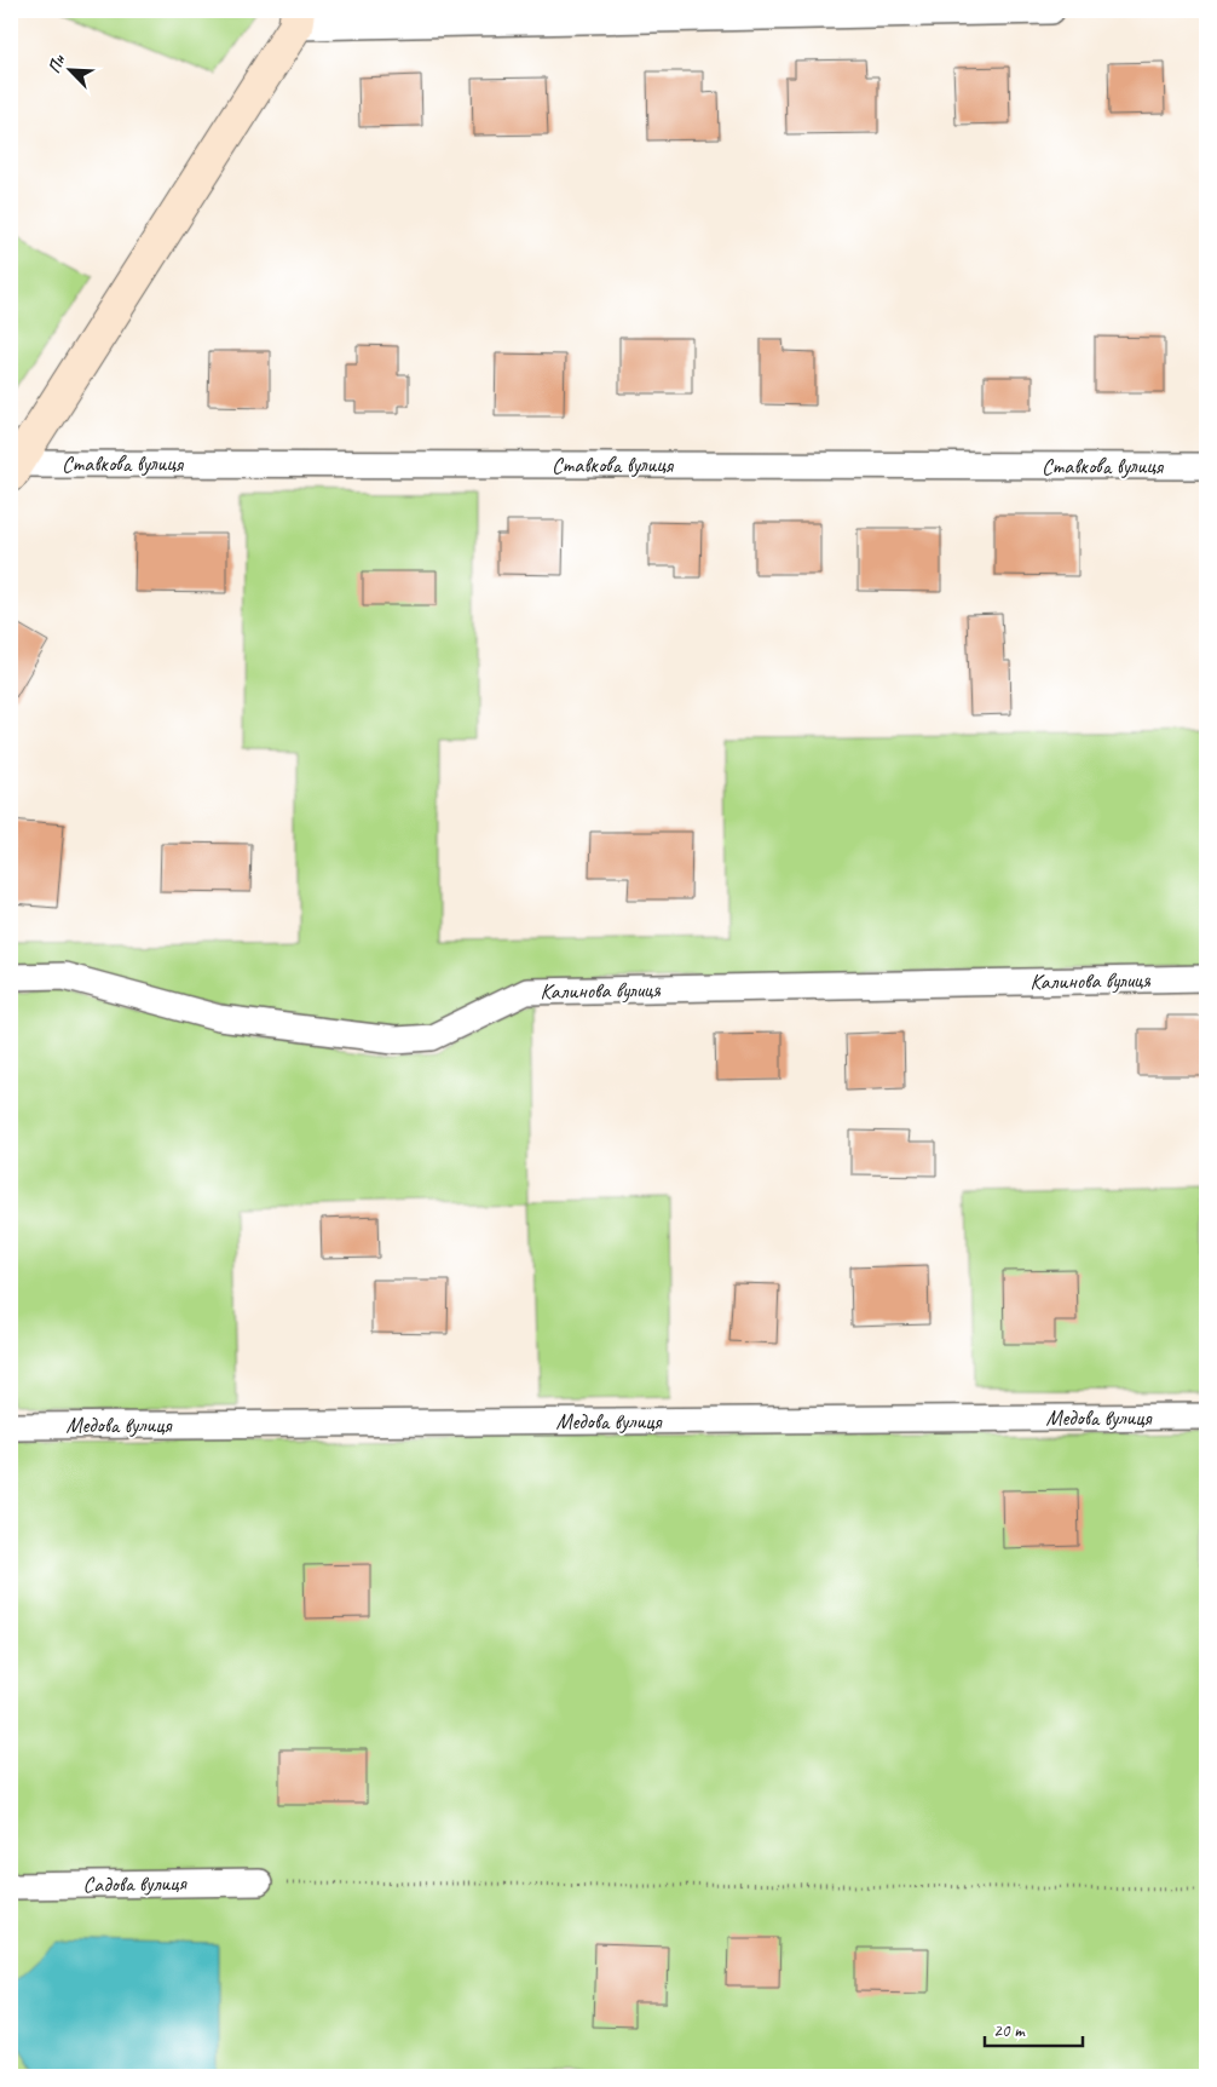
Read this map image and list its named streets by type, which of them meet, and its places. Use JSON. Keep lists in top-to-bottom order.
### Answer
{
  "streets": {
    "street": [
      "Ставкова вулиця",
      "Калинова вулиця",
      "Медова вулиця",
      "Садова вулиця"
    ]
  },
  "scale_bar": "20 m",
  "north": "top left"
}
